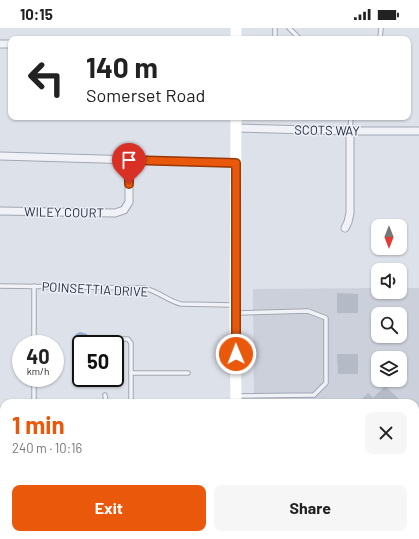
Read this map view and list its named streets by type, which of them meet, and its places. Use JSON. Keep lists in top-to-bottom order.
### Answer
{
  "streets": {
    "street": ["SCOTS WAY", "WILEY COURT"],
    "lane": ["POINSETTIA DRIVE"]
  },
  "north": "bottom",
  "page": {
    "status": "10:15",
    "turn": ["140 m", "Somerset Road"],
    "speed": "40 km/h",
    "limit": "50",
    "heading": ["1 min", "240 m · 10:16"],
    "buttons": ["Exit", "Share"]
  }
}
